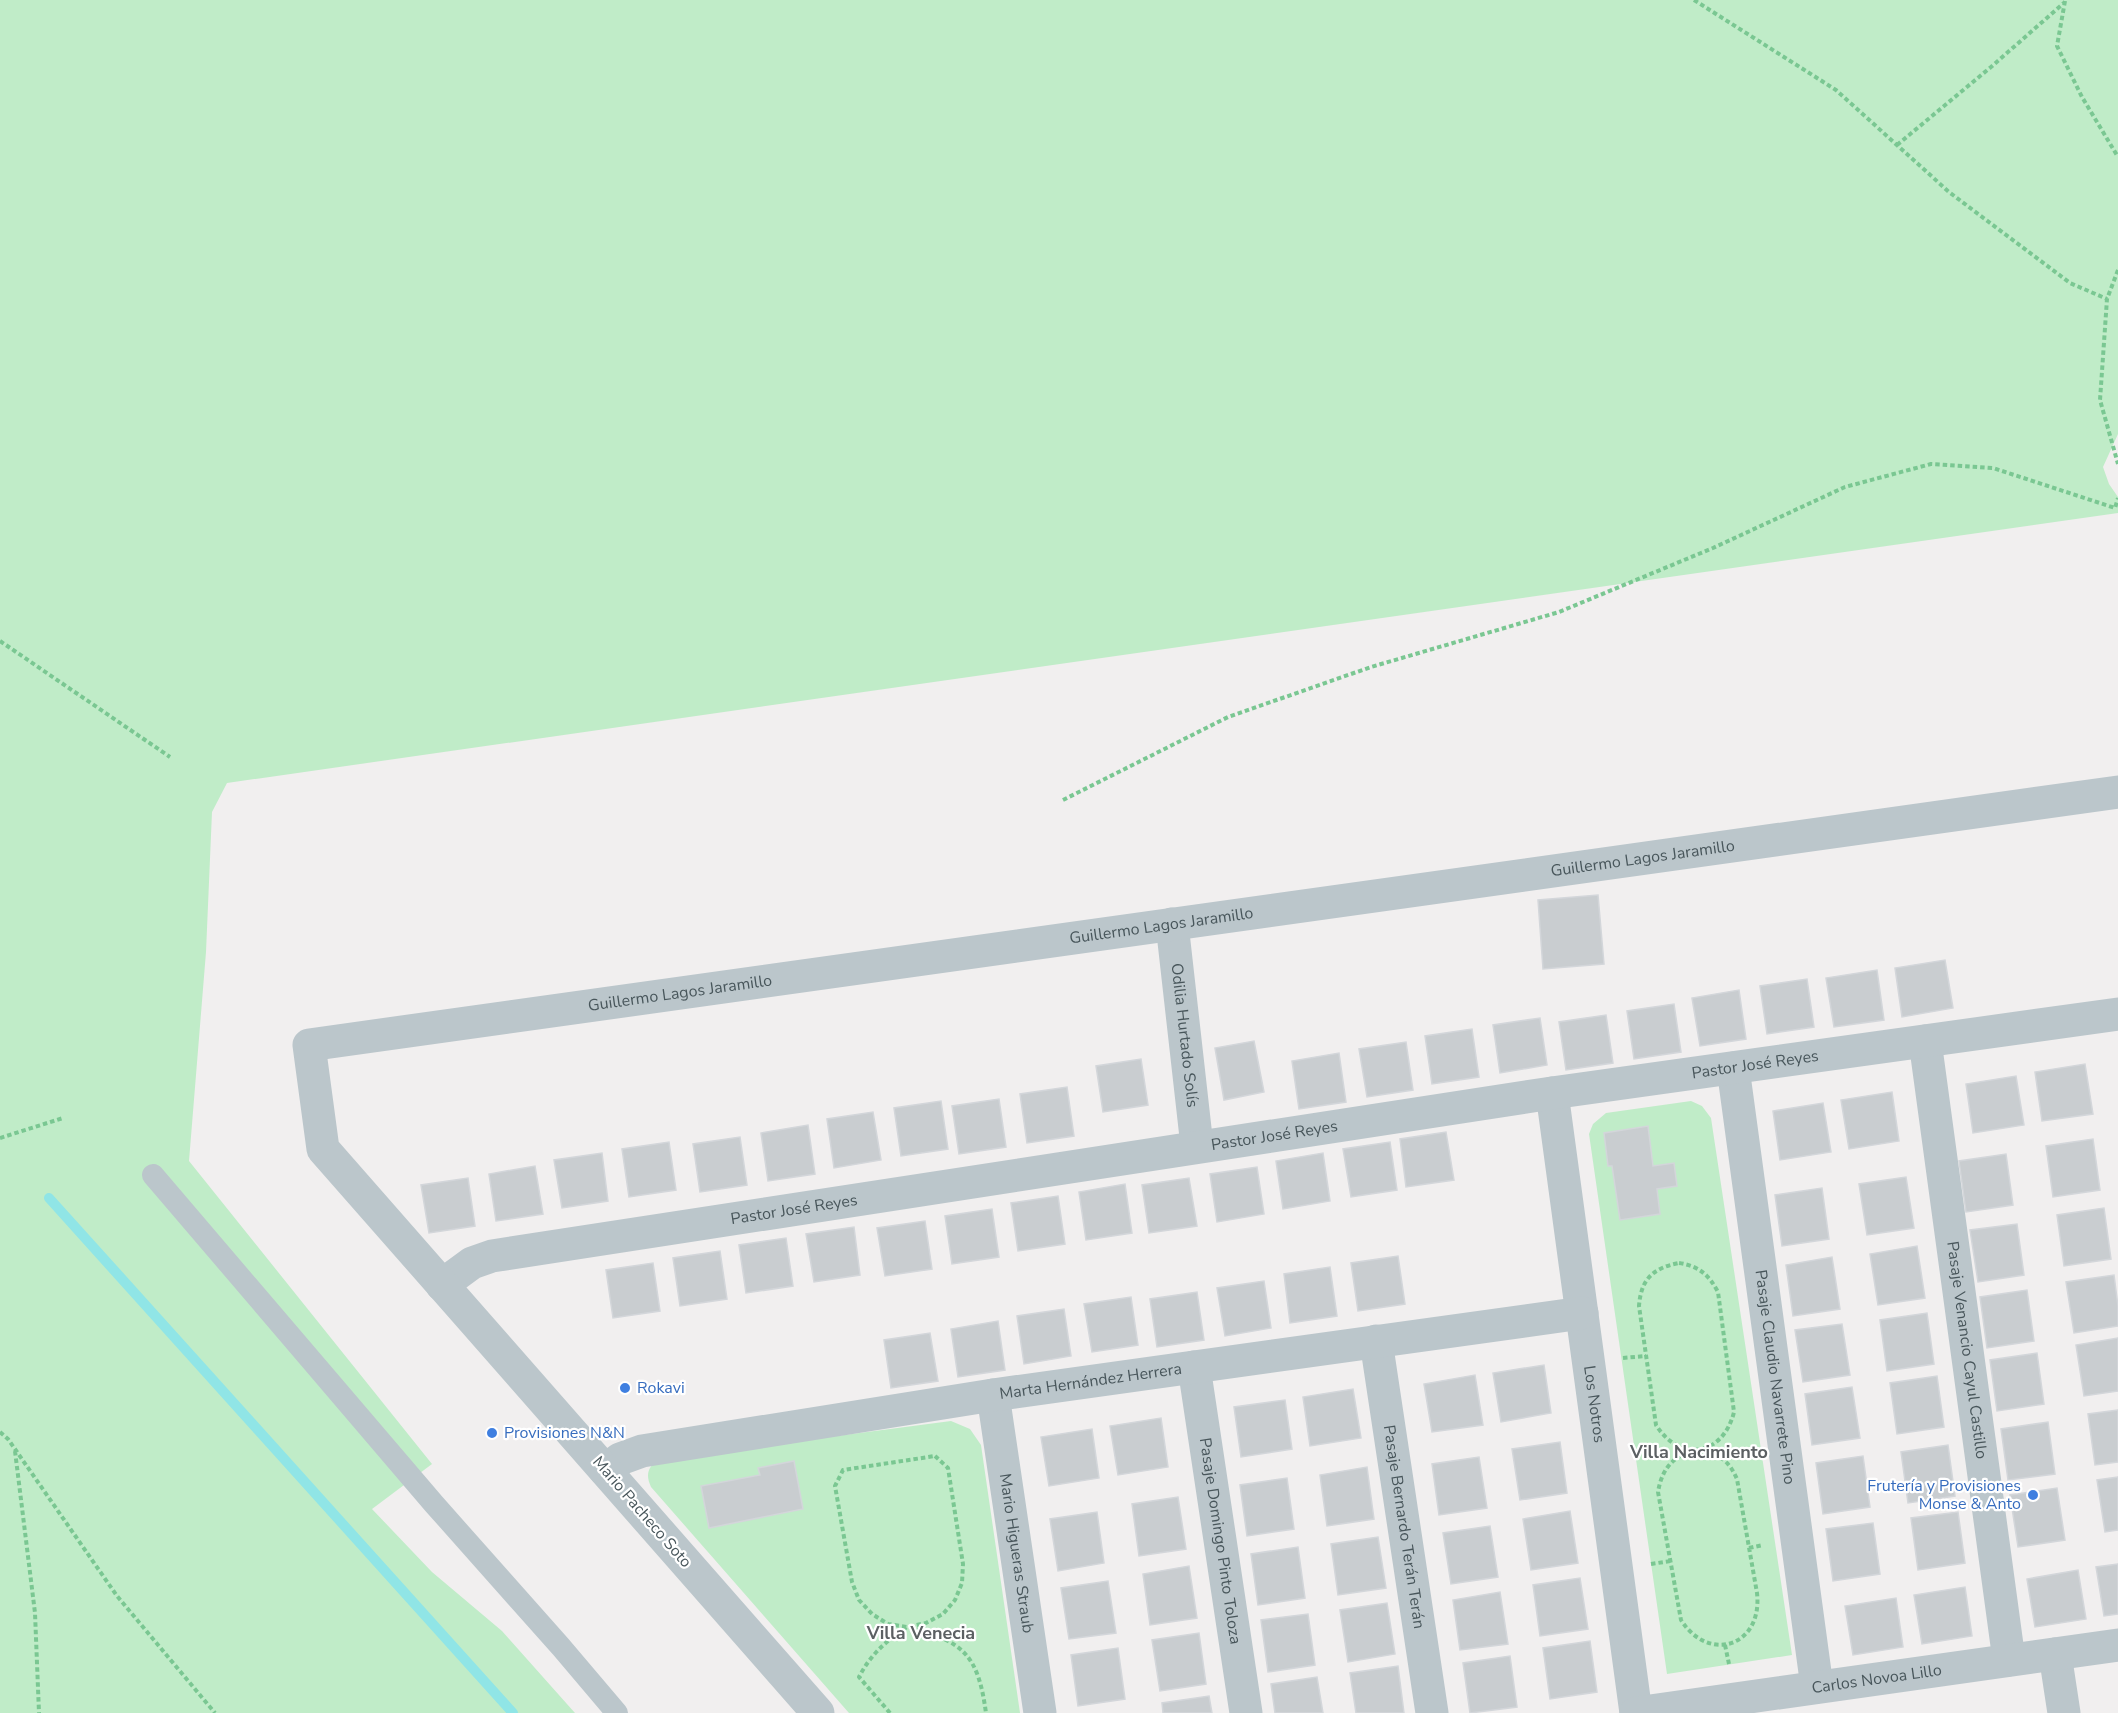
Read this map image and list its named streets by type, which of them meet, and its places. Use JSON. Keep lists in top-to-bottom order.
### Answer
{
  "streets": {
    "street": [
      "Guillermo Lagos Jaramillo",
      "Odilia Hurtado Solís",
      "Pastor José Reyes",
      "Pasaje Venancio Cayul Castillo",
      "Pasaje Claudio Navarrete Pino",
      "Marta Hernández Herrera",
      "Los Notros",
      "Mario Pacheco Soto",
      "Pasaje Bernardo Terán Terán",
      "Pasaje Domingo Pinto Toloza",
      "Mario Higueras Straub",
      "Carlos Novoa Lillo"
    ]
  },
  "crossings": [
    ["Guillermo Lagos Jaramillo", "Odilia Hurtado Solís"],
    ["Guillermo Lagos Jaramillo", "Mario Pacheco Soto"],
    ["Odilia Hurtado Solís", "Pastor José Reyes"],
    ["Pastor José Reyes", "Pasaje Venancio Cayul Castillo"],
    ["Pastor José Reyes", "Pasaje Claudio Navarrete Pino"],
    ["Pastor José Reyes", "Los Notros"],
    ["Pastor José Reyes", "Mario Pacheco Soto"],
    ["Pasaje Venancio Cayul Castillo", "Carlos Novoa Lillo"],
    ["Pasaje Claudio Navarrete Pino", "Carlos Novoa Lillo"],
    ["Marta Hernández Herrera", "Los Notros"],
    ["Marta Hernández Herrera", "Mario Pacheco Soto"],
    ["Marta Hernández Herrera", "Pasaje Bernardo Terán Terán"],
    ["Marta Hernández Herrera", "Pasaje Domingo Pinto Toloza"],
    ["Marta Hernández Herrera", "Mario Higueras Straub"],
    ["Los Notros", "Carlos Novoa Lillo"]
  ],
  "districts": ["Villa Nacimiento", "Villa Venecia"],
  "places": ["Rokavi", "Provisiones N&N", "Frutería y Provisiones Monse & Anto"]
}
